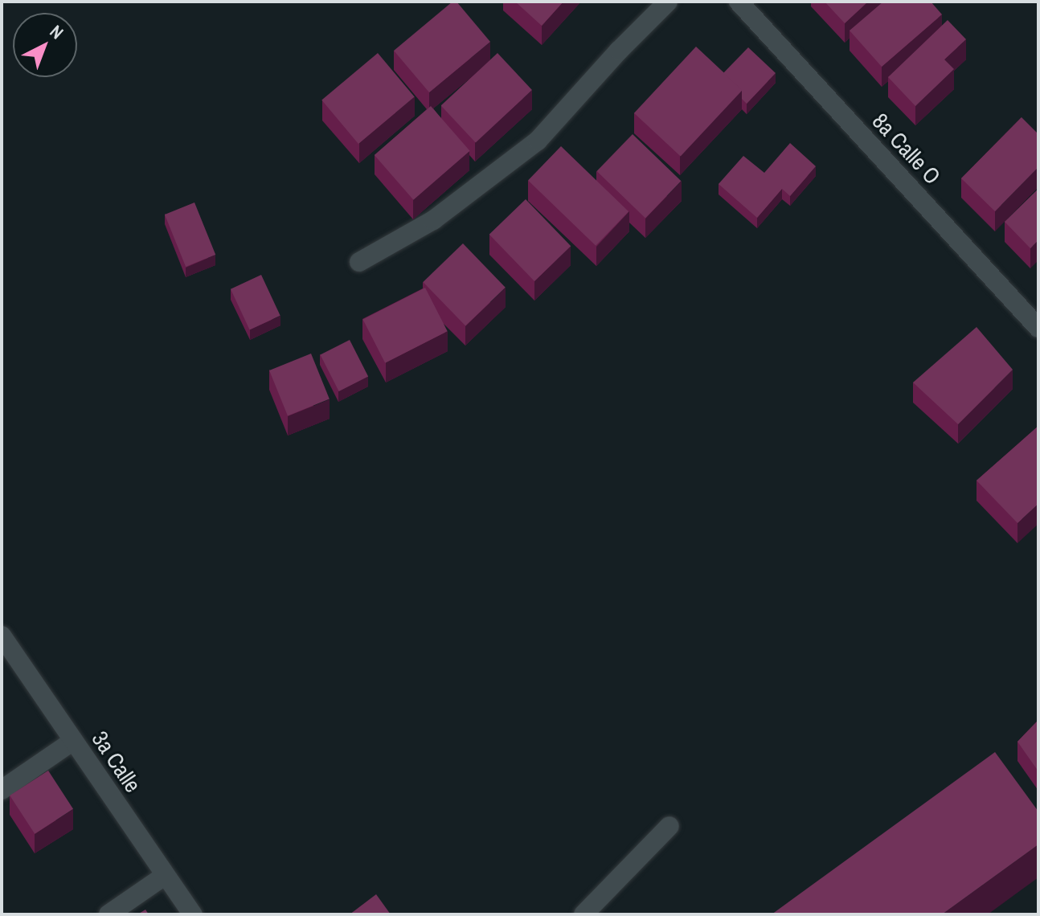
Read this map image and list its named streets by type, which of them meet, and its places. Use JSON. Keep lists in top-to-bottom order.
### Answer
{
  "streets": {
    "street": ["8a Calle O", "3a Calle"]
  },
  "north": "top right"
}
